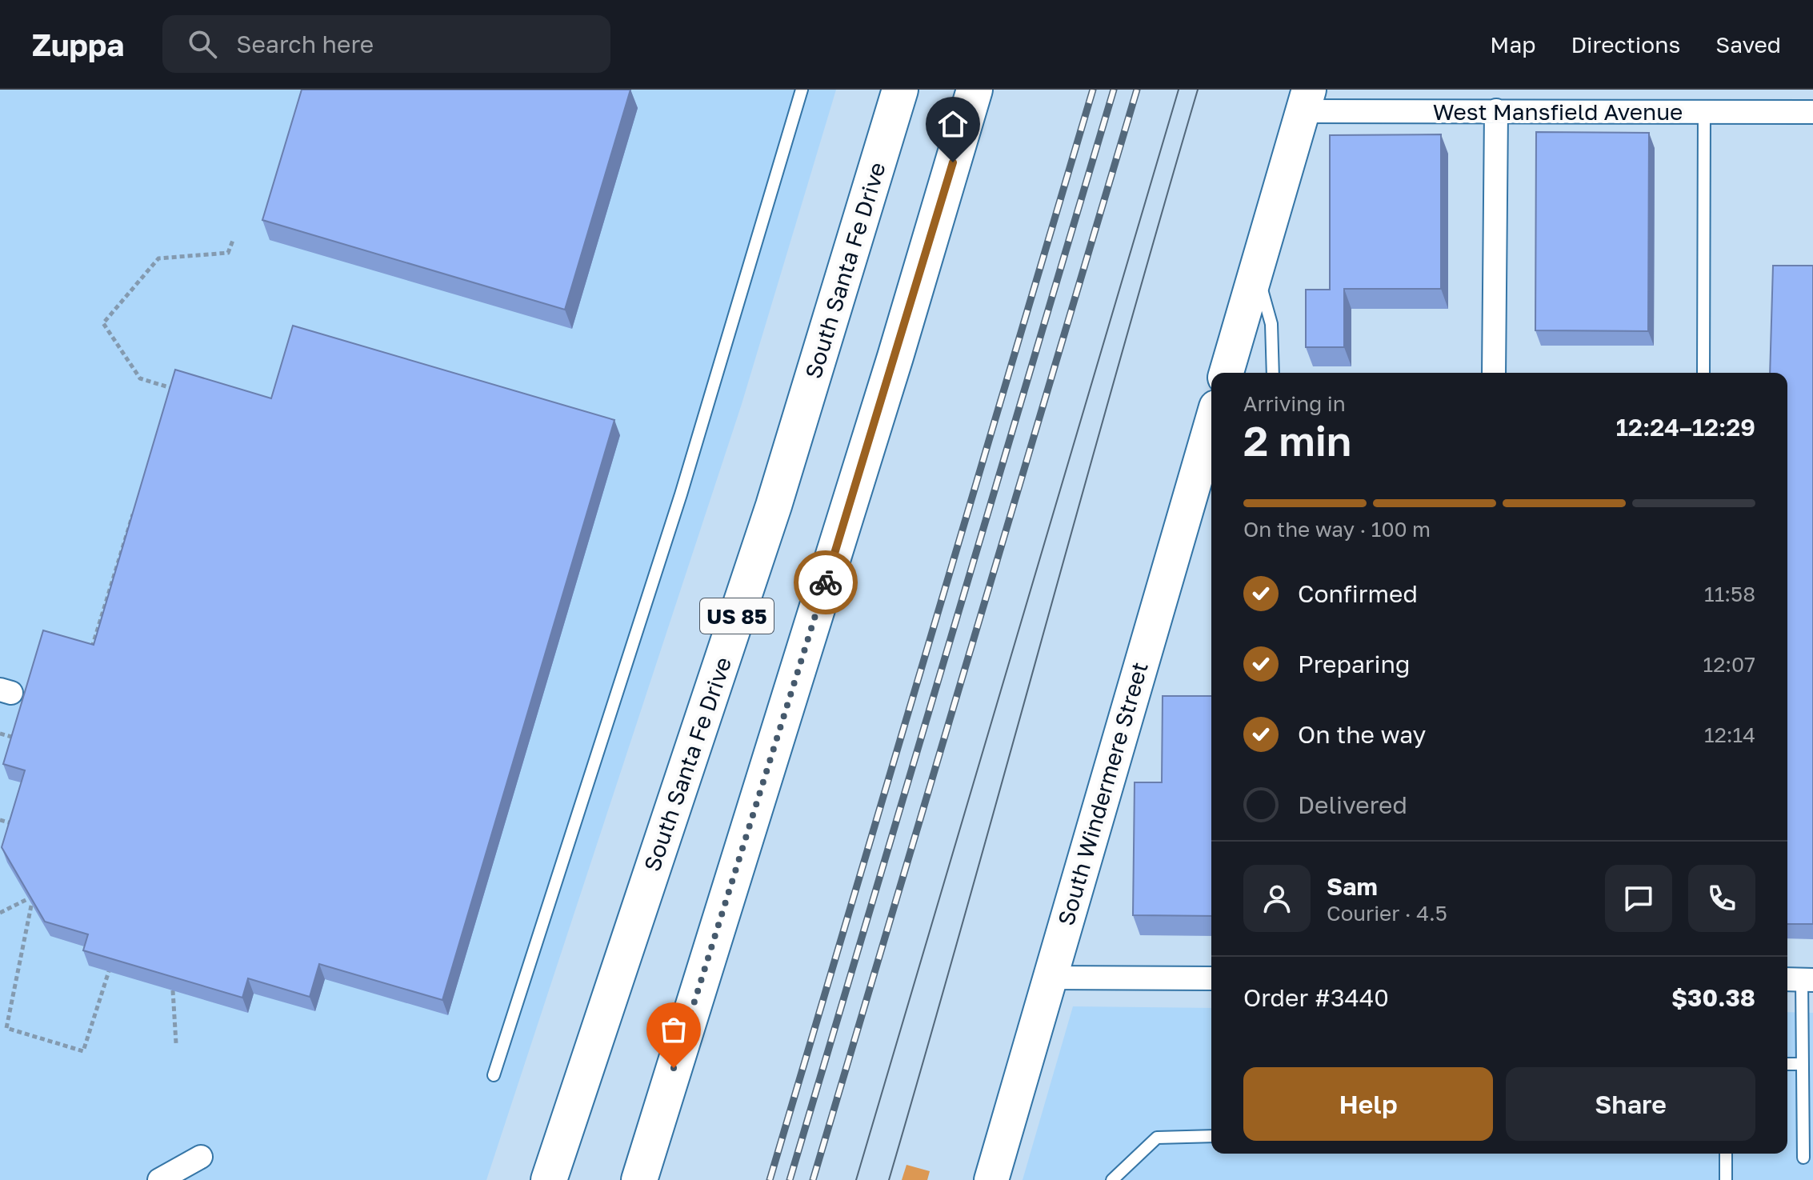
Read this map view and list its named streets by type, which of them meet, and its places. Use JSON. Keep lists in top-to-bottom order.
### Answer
{
  "streets": {
    "highway": ["South Santa Fe Drive", "US 85"],
    "street": ["West Mansfield Avenue", "South Windermere Street"]
  },
  "page": {
    "header": "Zuppa",
    "search": "Search here",
    "nav": ["Map", "Directions", "Saved"],
    "heading": ["2 min", "Arriving in", "12:24–12:29"],
    "panel": [
      "Sam",
      "Courier · 4.5",
      "Order #3440",
      "$30.38"
    ],
    "bar": "On the way · 100 m",
    "list": [
      ["Confirmed", "11:58"],
      ["Preparing", "12:07"],
      ["On the way", "12:14"],
      "Delivered"
    ],
    "buttons": ["Help", "Share"]
  }
}
